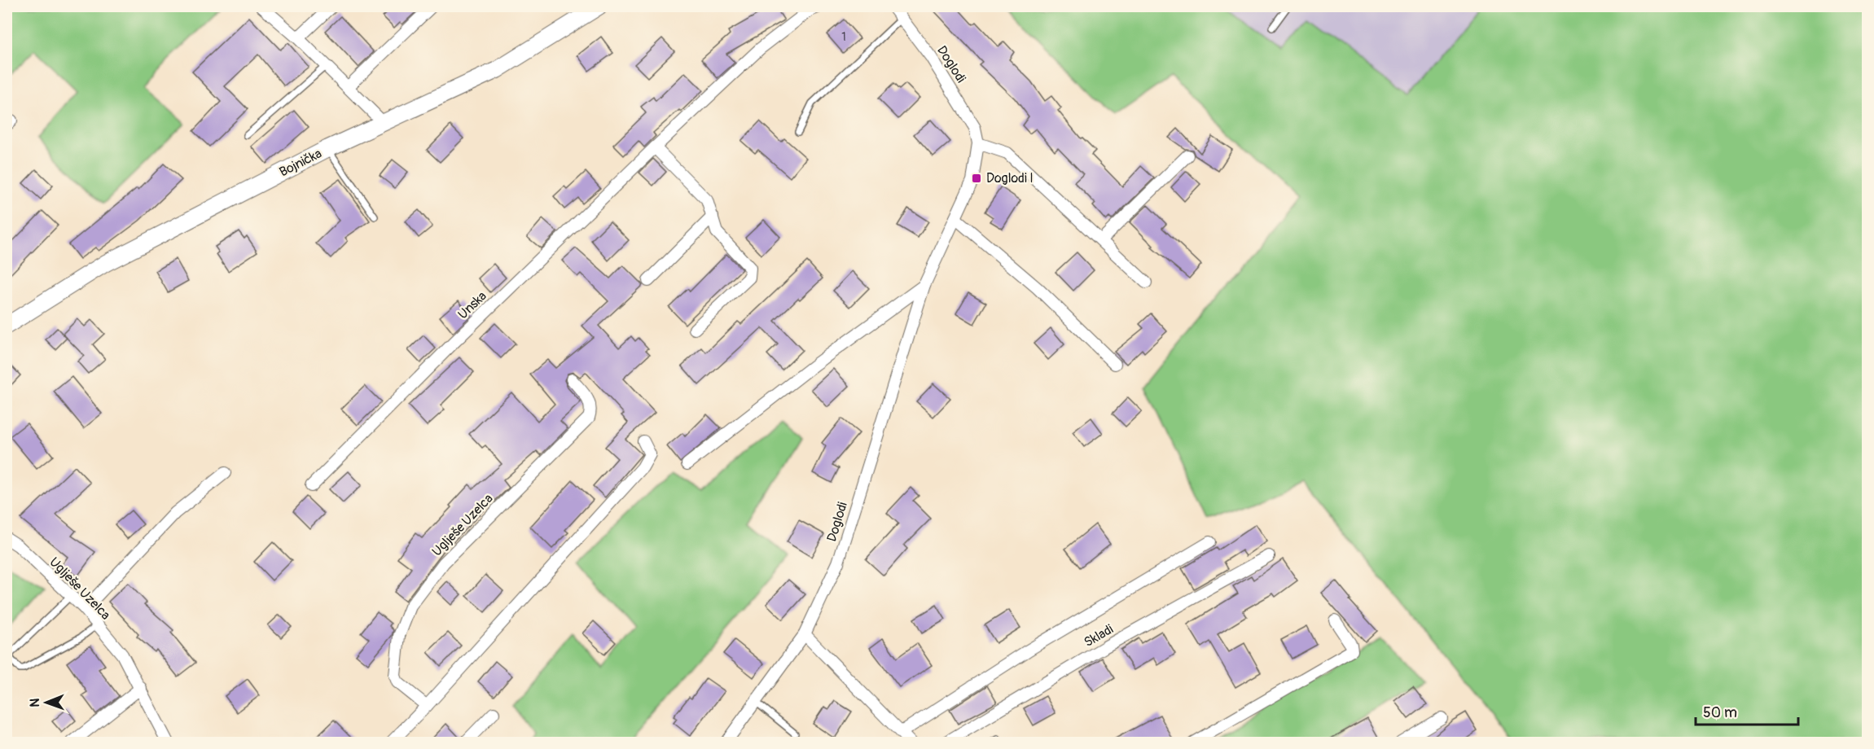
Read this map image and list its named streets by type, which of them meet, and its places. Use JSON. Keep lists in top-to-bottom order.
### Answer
{
  "streets": {
    "main road": ["Bojnička"],
    "street": [
      "Doglodi",
      "Unska",
      "Uglješe Uzelca",
      "Skladi"
    ]
  },
  "places": {
    "transit": ["Doglodi I"]
  },
  "house_numbers": ["1"],
  "scale_bar": "50 m",
  "north": "left"
}
